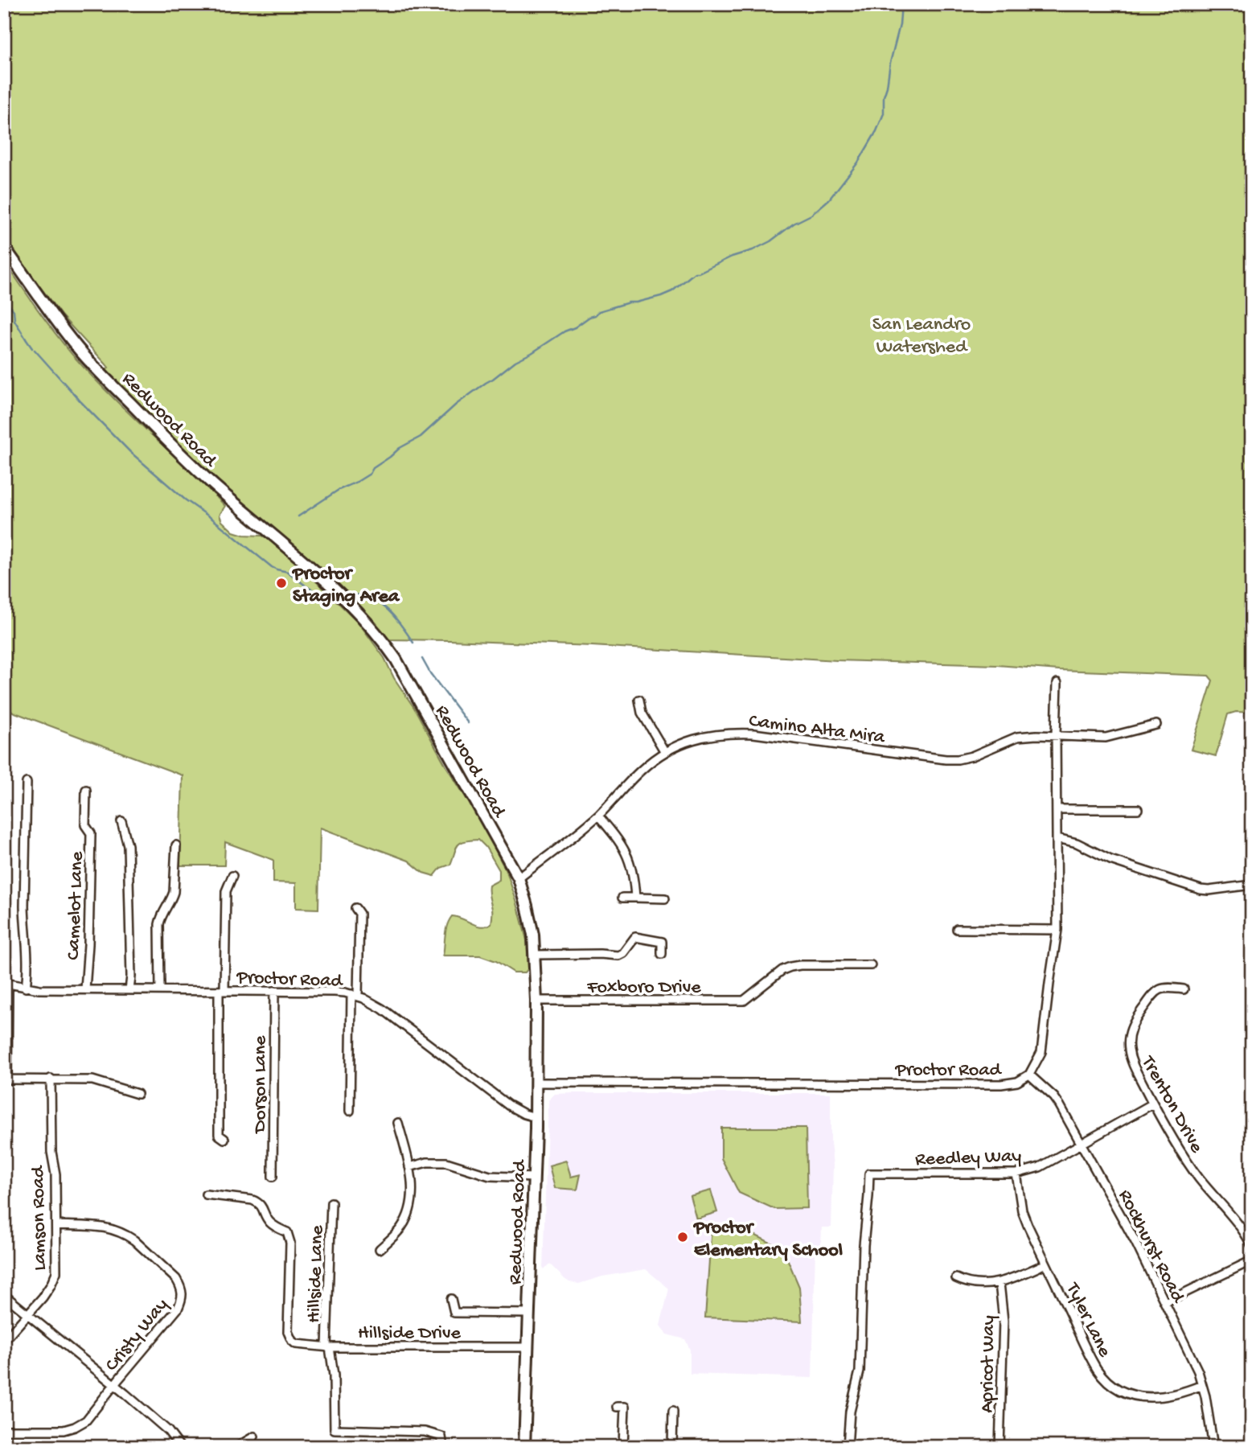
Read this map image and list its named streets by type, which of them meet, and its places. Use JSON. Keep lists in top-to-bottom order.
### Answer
{
  "streets": {
    "main road": ["Redwood Road"],
    "street": [
      "Camino Alta Mira",
      "Camelot Lane",
      "Proctor Road",
      "Foxboro Drive",
      "Dorson Lane",
      "Trenton Drive",
      "Reedley Way",
      "Lamson Road",
      "Rockhurst Road",
      "Hillside Lane",
      "Tyler Lane",
      "Hillside Drive",
      "Cristy Way",
      "Apricot Way"
    ]
  },
  "crossings": [
    ["Redwood Road", "Camino Alta Mira"],
    ["Redwood Road", "Proctor Road"],
    ["Redwood Road", "Foxboro Drive"],
    ["Redwood Road", "Hillside Drive"],
    ["Camino Alta Mira", "Proctor Road"],
    ["Camelot Lane", "Proctor Road"],
    ["Proctor Road", "Dorson Lane"],
    ["Proctor Road", "Rockhurst Road"],
    ["Trenton Drive", "Reedley Way"],
    ["Reedley Way", "Rockhurst Road"],
    ["Reedley Way", "Tyler Lane"],
    ["Lamson Road", "Cristy Way"],
    ["Rockhurst Road", "Tyler Lane"],
    ["Hillside Lane", "Hillside Drive"]
  ],
  "parks": ["San Leandro Watershed"],
  "places": ["Proctor Staging Area", "Proctor Elementary School"]
}
